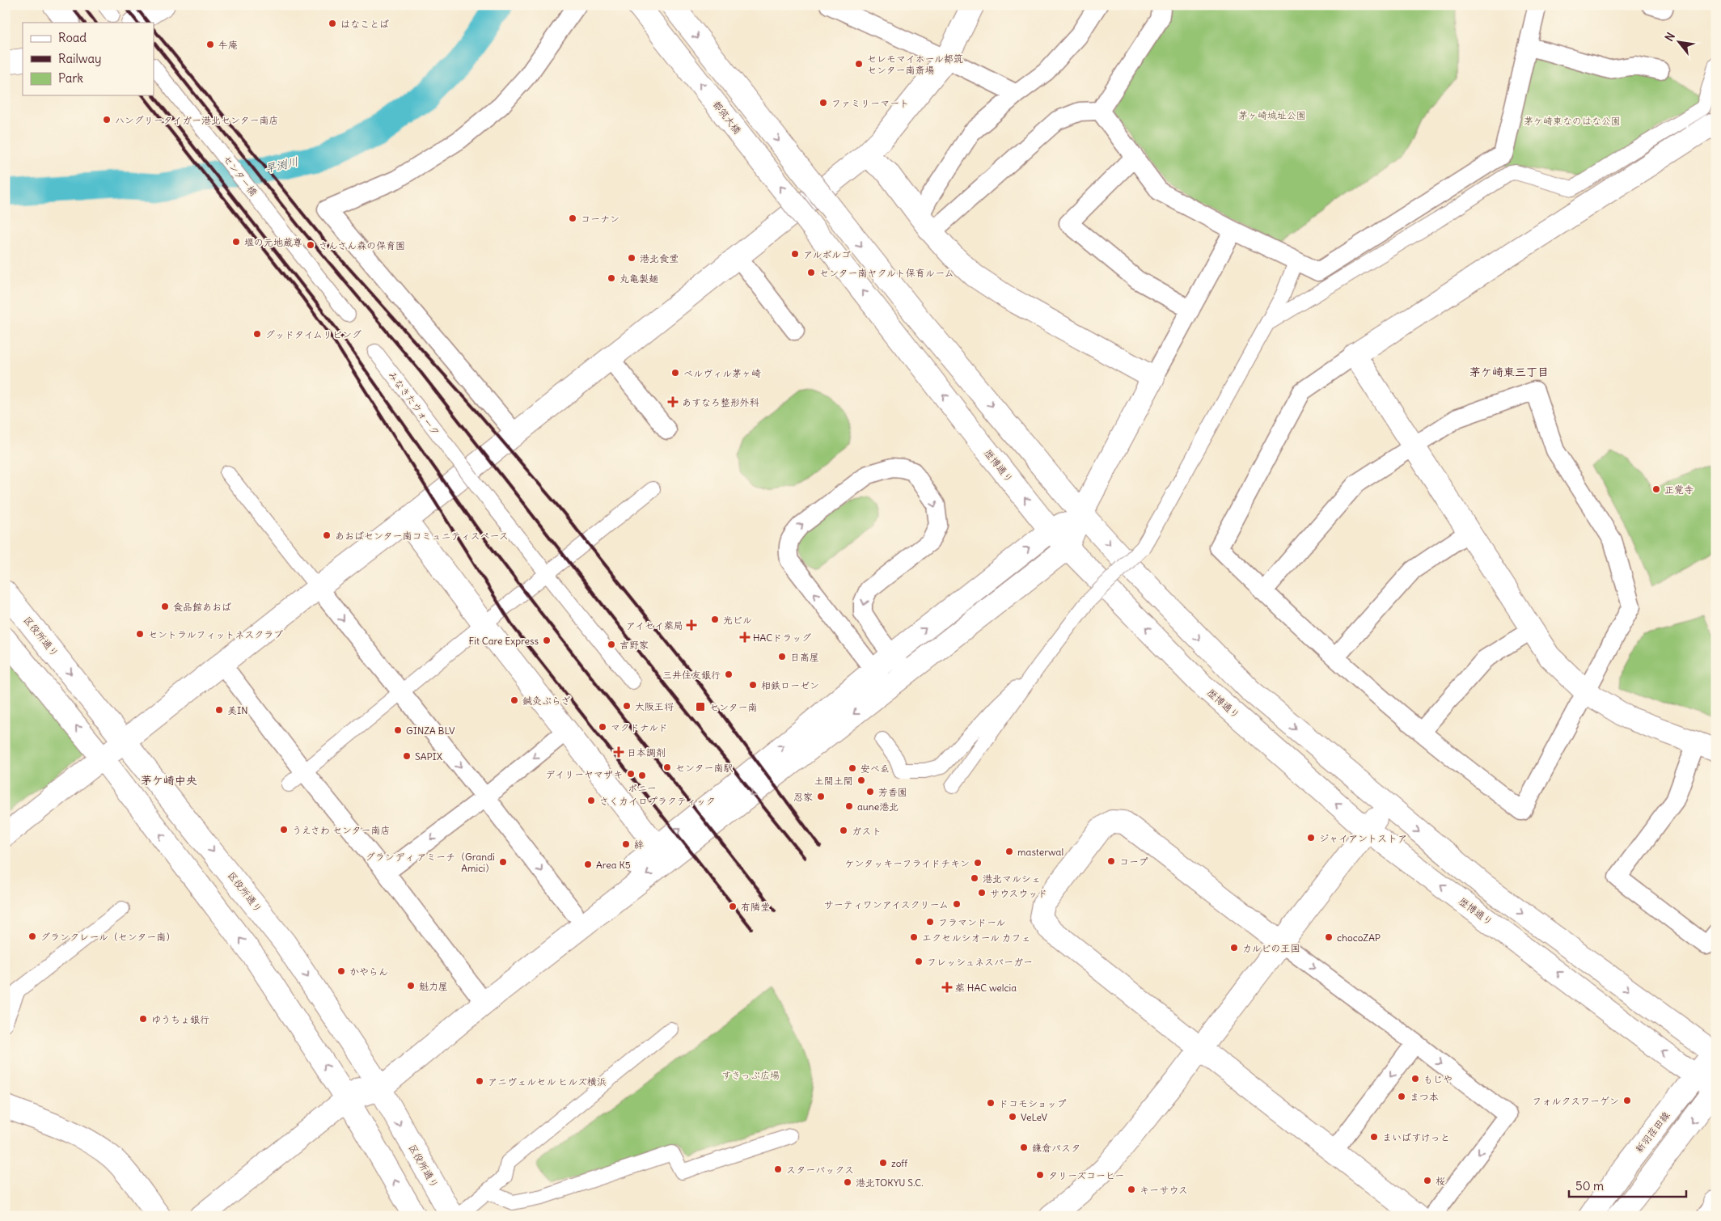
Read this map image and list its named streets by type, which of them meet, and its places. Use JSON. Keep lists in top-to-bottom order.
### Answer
{
  "streets": {
    "street": [
      "都筑大橋",
      "センター橋",
      "みなきたウォーク",
      "歴博通り",
      "区役所通り",
      "新羽荏田線"
    ]
  },
  "crossings": [
    ["都筑大橋", "歴博通り"],
    ["歴博通り", "新羽荏田線"]
  ],
  "districts": ["茅ケ崎東三丁目", "茅ケ崎中央"],
  "water": ["早渕川"],
  "parks": ["茅ヶ崎城址公園", "茅ケ崎東なのはな公園", "すきっぷ広場"],
  "places": {
    "other": [
      "はなことば",
      "牛庵",
      "セレモマイホール都筑 センター南斎場",
      "ファミリーマート",
      "ハングリータイガー港北センター南店",
      "コーナン",
      "堰の元地蔵尊",
      "さんさん森の保育園",
      "アルボルゴ",
      "港北食堂",
      "センター南ヤクルト保育ルーム",
      "丸亀製麺",
      "グッドタイムリビング",
      "ベルヴィル茅ヶ崎",
      "正覚寺",
      "あおばセンター南コミュニティスペース",
      "食品館あおば",
      "光ビル",
      "セントラルフィットネスクラブ",
      "Fit Care Express",
      "吉野家",
      "日高屋",
      "三井住友銀行",
      "相鉄ローゼン",
      "鍼灸ぷらざ",
      "大阪王将",
      "美IN",
      "マクドナルド",
      "GINZA BLV",
      "SAPIX",
      "センター南駅",
      "安べゑ",
      "デイリーヤマザキ",
      "ポニー",
      "土間土間",
      "芳香園",
      "忍家",
      "さくカイロプラクティック",
      "aune港北",
      "うえさわ センター南店",
      "ガスト",
      "ジャイアントストア",
      "絆",
      "masterwal",
      "コープ",
      "グランディ アミーチ（Grandi Amici）",
      "ケンタッキーフライドチキン",
      "Area K5",
      "港北マルシェ",
      "サウスウッド",
      "サーティワンアイスクリーム",
      "有隣堂",
      "フラマンドール",
      "グランクレール（センター南）",
      "エクセルシオール カフェ",
      "chocoZAP",
      "カルビの王国",
      "フレッシュネスバーガー",
      "かやらん",
      "魁力屋",
      "ゆうちょ銀行",
      "もじや",
      "アニヴェルセル ヒルズ横浜",
      "まつ本",
      "フォルクスワーゲン",
      "ドコモショップ",
      "VeLeV",
      "まいばすけっと",
      "鎌倉パスタ",
      "zoff",
      "スターバックス",
      "タリーズコーヒー",
      "桜",
      "港北TOKYU S.C.",
      "キーサウス"
    ],
    "health": [
      "あすなろ整形外科",
      "アイセイ薬局",
      "HACドラッグ",
      "日本調剤",
      "薬 HAC welcia"
    ],
    "transit": ["センター南"]
  },
  "legend": ["Road", "Railway", "Park"],
  "scale_bar": "50 m",
  "north": "top left"
}
